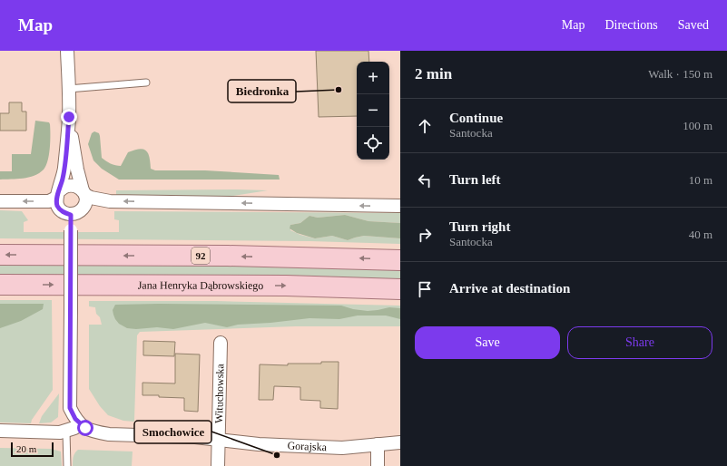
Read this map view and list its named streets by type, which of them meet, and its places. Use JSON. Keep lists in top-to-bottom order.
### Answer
{
  "streets": {
    "main road": ["92", "Jana Henryka Dąbrowskiego"],
    "street": ["Wituchowska", "Gorajska"]
  },
  "crossings": [
    ["Wituchowska", "Gorajska"]
  ],
  "places": ["Biedronka", "Smochowice"],
  "scale_bar": "20 m",
  "page": {
    "header": "Map",
    "nav": ["Map", "Directions", "Saved"],
    "heading": ["2 min", "Walk · 150 m"],
    "map_buttons": ["+", "−"],
    "list": [
      ["Continue", "Santocka", "100 m"],
      ["Turn left", "10 m"],
      ["Turn right", "Santocka", "40 m"],
      "Arrive at destination"
    ],
    "buttons": ["Save", "Share"],
    "scale": "20 m"
  }
}
